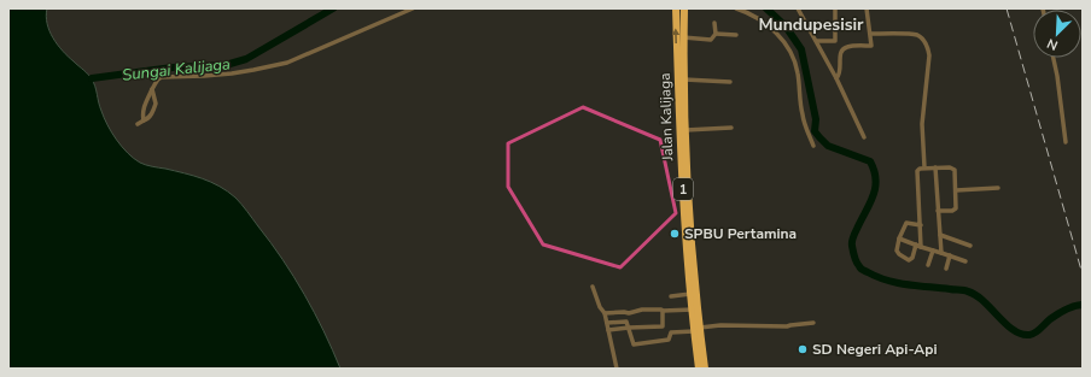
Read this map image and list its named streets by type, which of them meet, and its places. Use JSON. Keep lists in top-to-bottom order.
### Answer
{
  "streets": {
    "highway": ["Jalan Kalijaga", "1"]
  },
  "districts": ["Mundupesisir"],
  "water": ["Sungai Kalijaga"],
  "places": ["SPBU Pertamina", "SD Negeri Api-Api"],
  "north": "bottom left"
}
